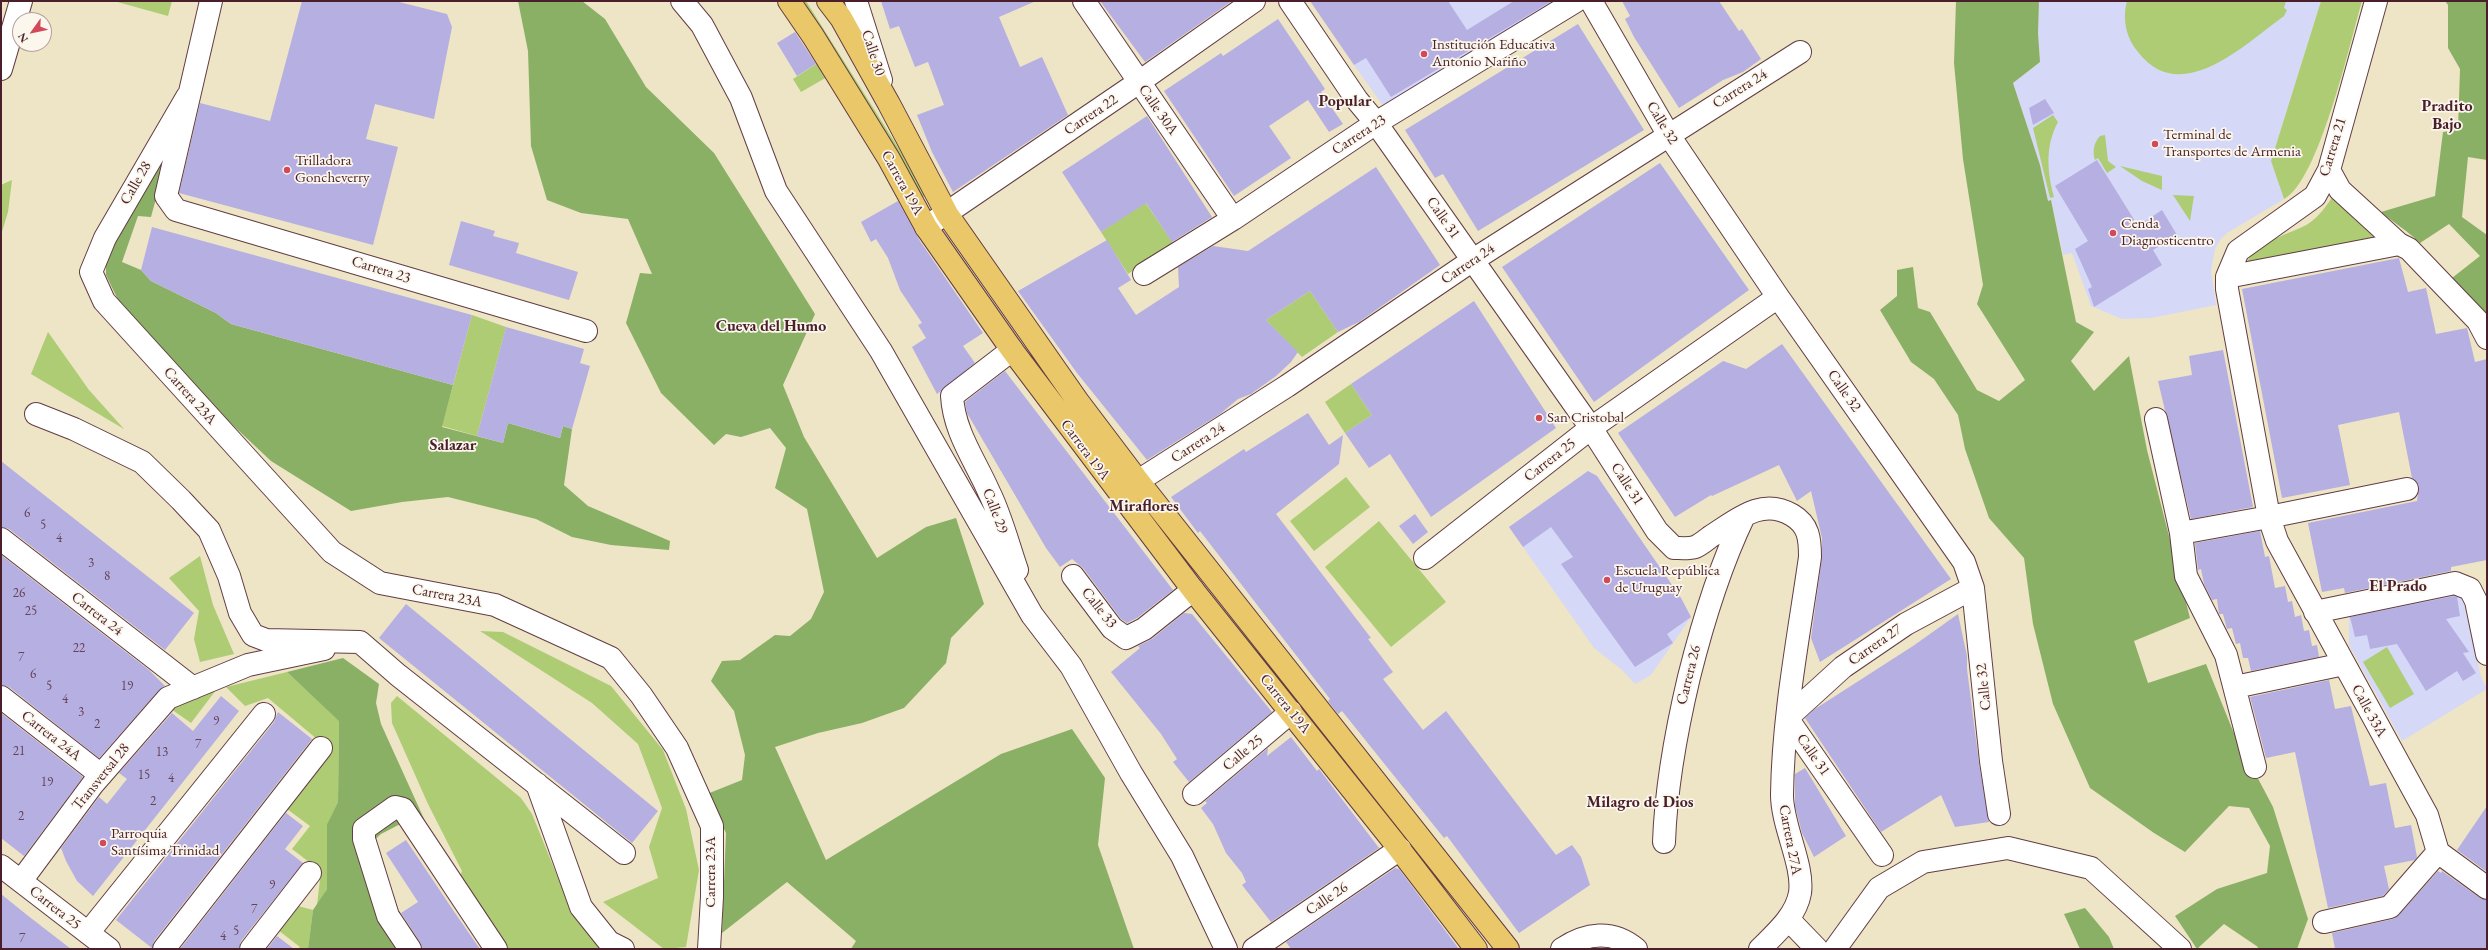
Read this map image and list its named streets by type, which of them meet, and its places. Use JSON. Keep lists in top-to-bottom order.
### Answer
{
  "streets": {
    "main road": ["Carrera 19A"],
    "street": [
      "Calle 30",
      "Carrera 24",
      "Calle 30A",
      "Carrera 22",
      "Calle 32",
      "Carrera 23",
      "Carrera 21",
      "Calle 28",
      "Calle 31",
      "Carrera 23A",
      "Carrera 25",
      "Calle 29",
      "Calle 33",
      "Carrera 27",
      "Carrera 26",
      "Calle 33A",
      "Carrera 24A",
      "Calle 25",
      "Transversal 28",
      "Carrera 27A",
      "Calle 26"
    ]
  },
  "crossings": [
    ["Calle 30", "Carrera 19A"],
    ["Carrera 24", "Calle 32"],
    ["Carrera 24", "Carrera 19A"],
    ["Carrera 24", "Calle 31"],
    ["Carrera 24", "Transversal 28"],
    ["Calle 30A", "Carrera 22"],
    ["Calle 30A", "Carrera 23"],
    ["Carrera 22", "Carrera 19A"],
    ["Calle 32", "Carrera 25"],
    ["Calle 32", "Carrera 27"],
    ["Carrera 23", "Calle 28"],
    ["Carrera 23", "Calle 31"],
    ["Carrera 21", "Calle 33A"],
    ["Calle 28", "Carrera 23A"],
    ["Carrera 19A", "Calle 29"],
    ["Carrera 19A", "Calle 33"],
    ["Carrera 19A", "Calle 25"],
    ["Carrera 19A", "Calle 26"],
    ["Calle 31", "Carrera 25"],
    ["Calle 31", "Carrera 27"],
    ["Calle 31", "Carrera 26"],
    ["Calle 31", "Carrera 27A"],
    ["Carrera 25", "Transversal 28"],
    ["Carrera 27", "Carrera 27A"],
    ["Carrera 24A", "Transversal 28"]
  ],
  "districts": [
    "Popular",
    "Pradito Bajo",
    "Cueva del Humo",
    "Salazar",
    "Miraflores",
    "El Prado",
    "Milagro de Dios"
  ],
  "places": [
    "Institución Educativa Antonio Nariño",
    "Terminal de Transportes de Armenia",
    "Trilladora Goncheverry",
    "Cenda Diagnosticentro",
    "San Cristobal",
    "Escuela República de Uruguay",
    "Parroquia Santísima Trinidad"
  ],
  "house_numbers": [
    "6",
    "5",
    "4",
    "3",
    "8",
    "26",
    "25",
    "22",
    "7",
    "6",
    "5",
    "19",
    "4",
    "3",
    "9",
    "2",
    "7",
    "21",
    "13",
    "15",
    "4",
    "19",
    "2",
    "2",
    "9",
    "7",
    "5",
    "4",
    "7"
  ],
  "north": "bottom left"
}
